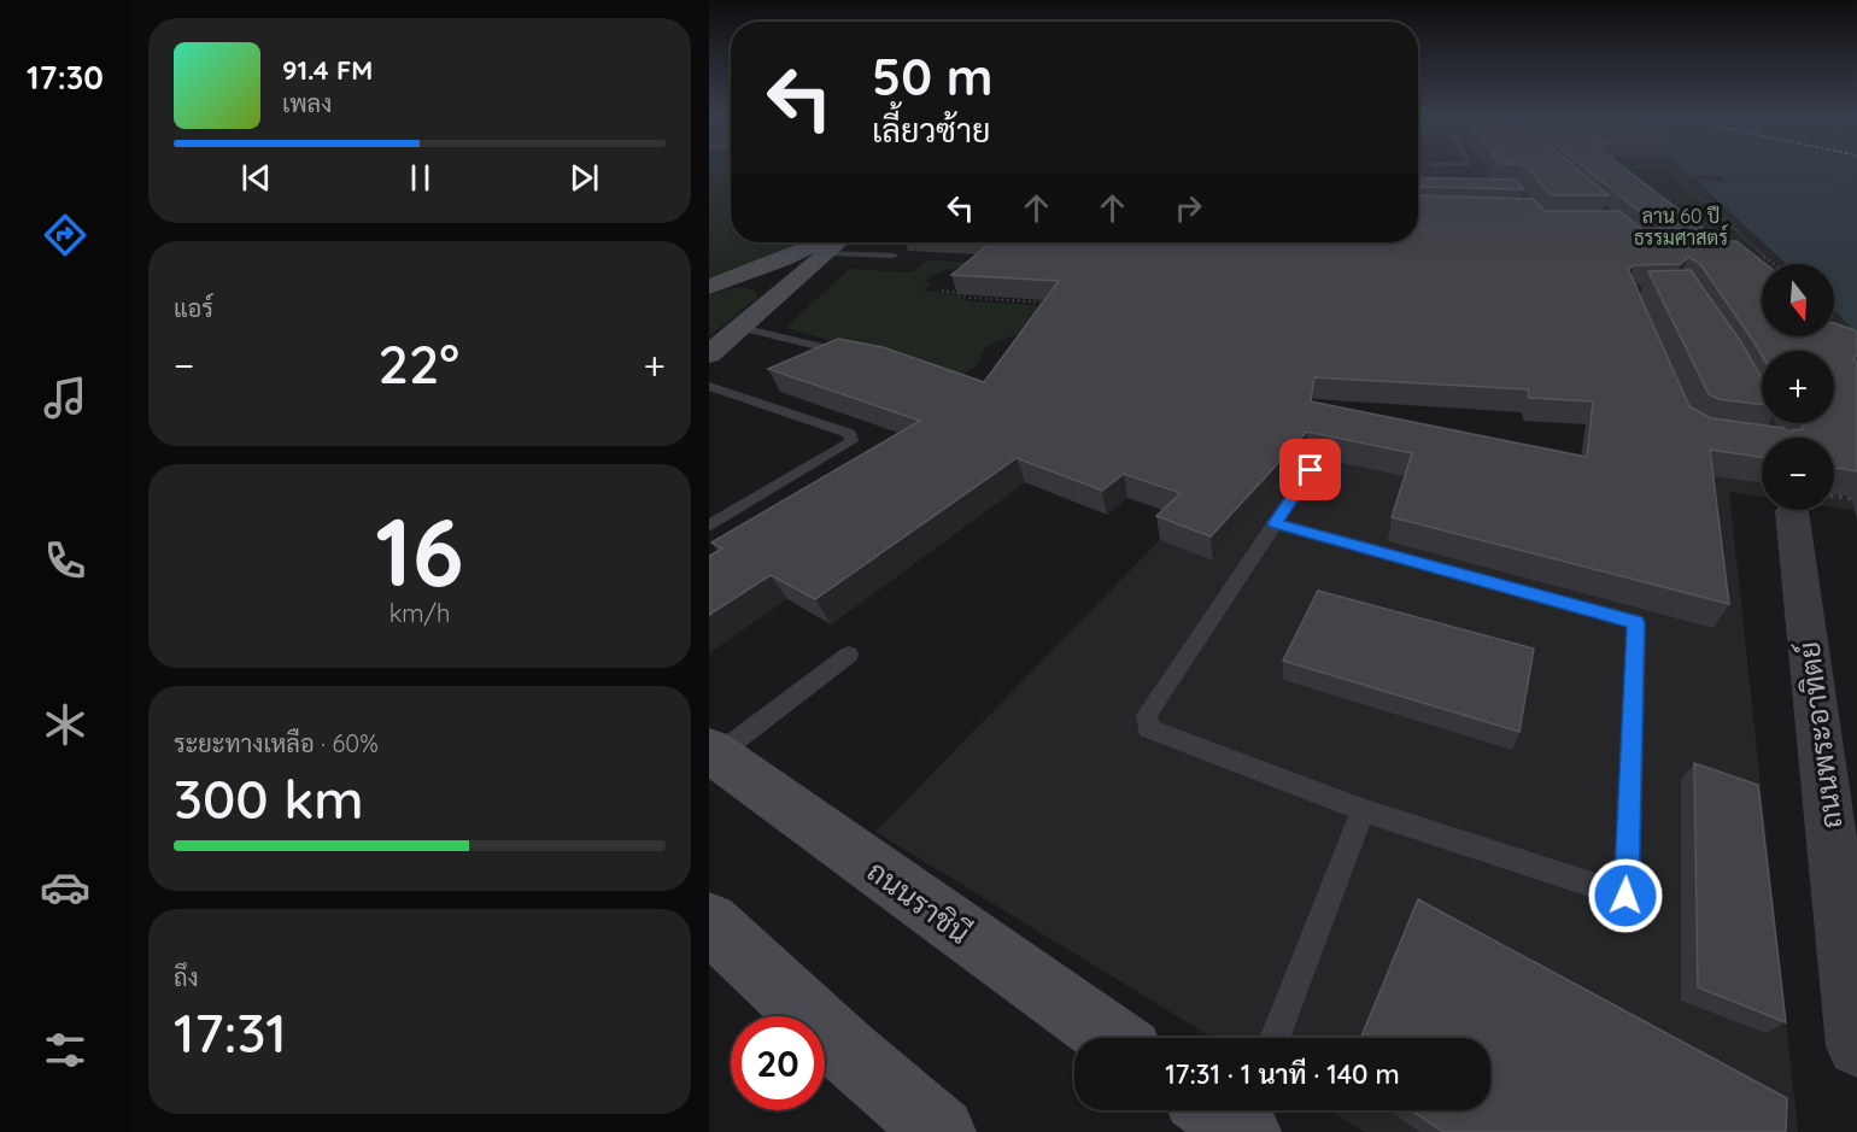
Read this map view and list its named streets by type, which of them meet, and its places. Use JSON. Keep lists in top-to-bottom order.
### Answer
{
  "streets": {
    "street": ["ถนนพระอาทิตย์", "ถนนราชินี"]
  },
  "parks": ["ลาน 60 ปี ธรรมศาสตร์"],
  "north": "bottom",
  "page": {
    "tabs": "17:30",
    "turn": ["50 m", "เลี้ยวซ้าย"],
    "song": ["91.4 FM", "เพลง"],
    "tile": [
      "แอร์",
      ["16", "km/h"],
      ["ระยะทางเหลือ · 60%", "300 km"],
      ["ถึง", "17:31"]
    ],
    "map_buttons": ["+", "−"],
    "heat": ["−", "22°", "+"],
    "limit": "20",
    "trip": "17:31 · 1 นาที · 140 m"
  }
}
